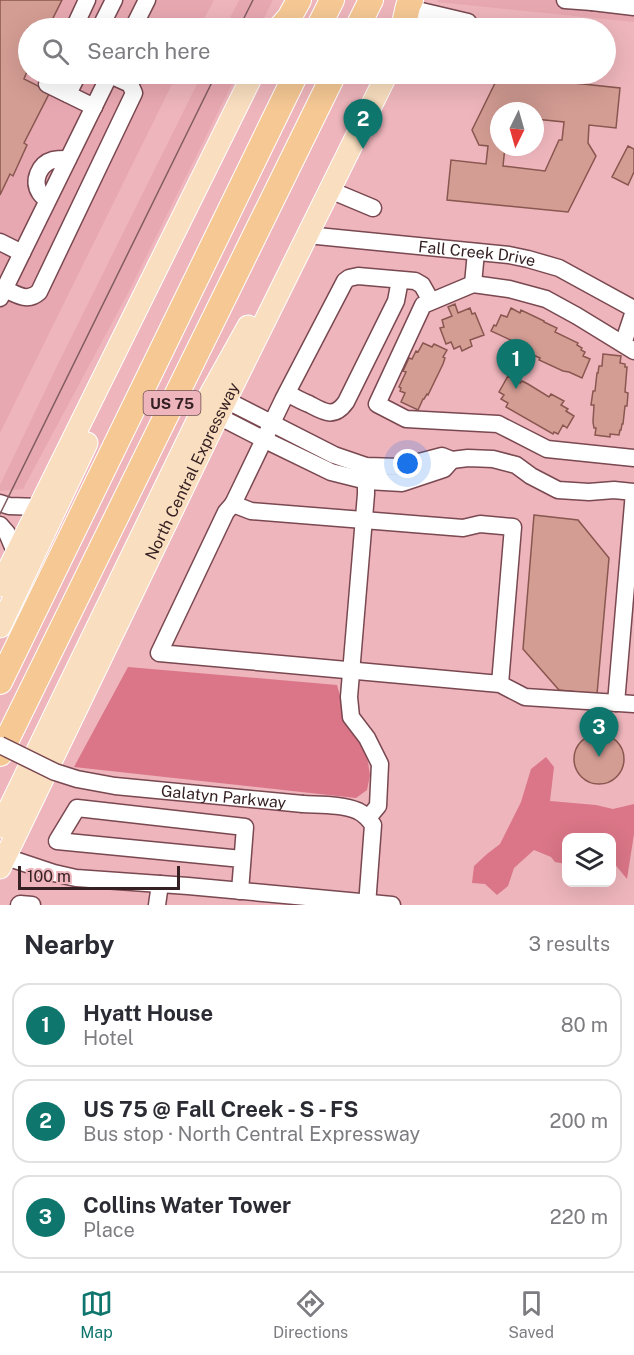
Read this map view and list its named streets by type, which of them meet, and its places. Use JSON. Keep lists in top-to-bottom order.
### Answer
{
  "streets": {
    "highway": ["US 75"],
    "main road": ["North Central Expressway"],
    "street": ["Fall Creek Drive", "Galatyn Parkway"]
  },
  "crossings": [
    ["Fall Creek Drive", "North Central Expressway"]
  ],
  "scale_bar": "100 m",
  "north": "bottom",
  "page": {
    "search": "Search here",
    "pins": ["2", "1", "3"],
    "scale": "100 m",
    "heading": ["Nearby", "3 results"],
    "list": [
      {
        "mark": "1",
        "name": "Hyatt House",
        "note": "Hotel",
        "value": "80 m"
      },
      {
        "mark": "2",
        "name": "US 75 @ Fall Creek - S - FS",
        "note": "Bus stop · North Central Expressway",
        "value": "200 m"
      },
      {
        "mark": "3",
        "name": "Collins Water Tower",
        "note": "Place",
        "value": "220 m"
      }
    ],
    "nav": ["Map", "Directions", "Saved"]
  }
}
